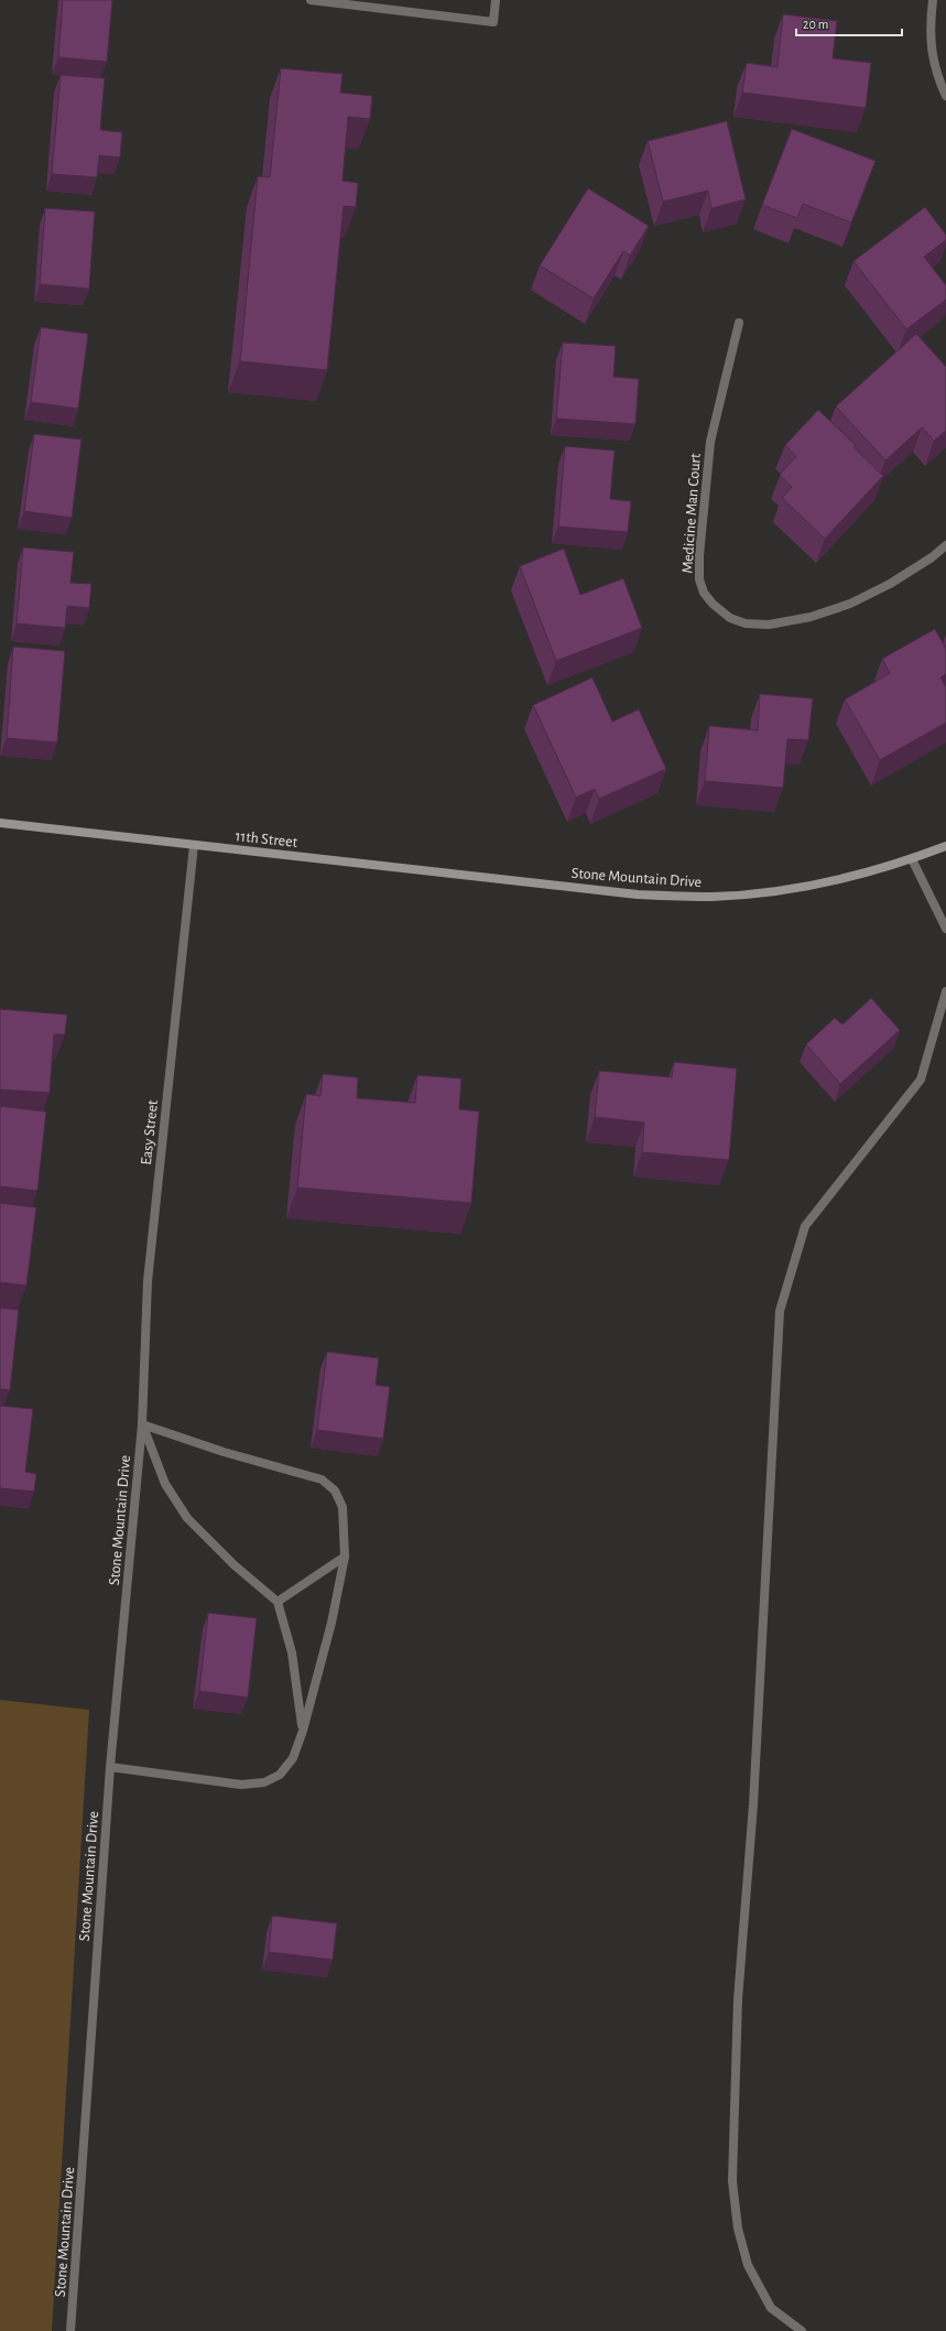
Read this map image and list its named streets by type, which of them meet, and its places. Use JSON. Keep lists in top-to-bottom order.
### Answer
{
  "streets": {
    "street": [
      "Medicine Man Court",
      "11th Street",
      "Stone Mountain Drive",
      "Easy Street"
    ]
  },
  "crossings": [
    ["11th Street", "Stone Mountain Drive"],
    ["11th Street", "Easy Street"],
    ["Stone Mountain Drive", "Easy Street"]
  ],
  "scale_bar": "20 m"
}
